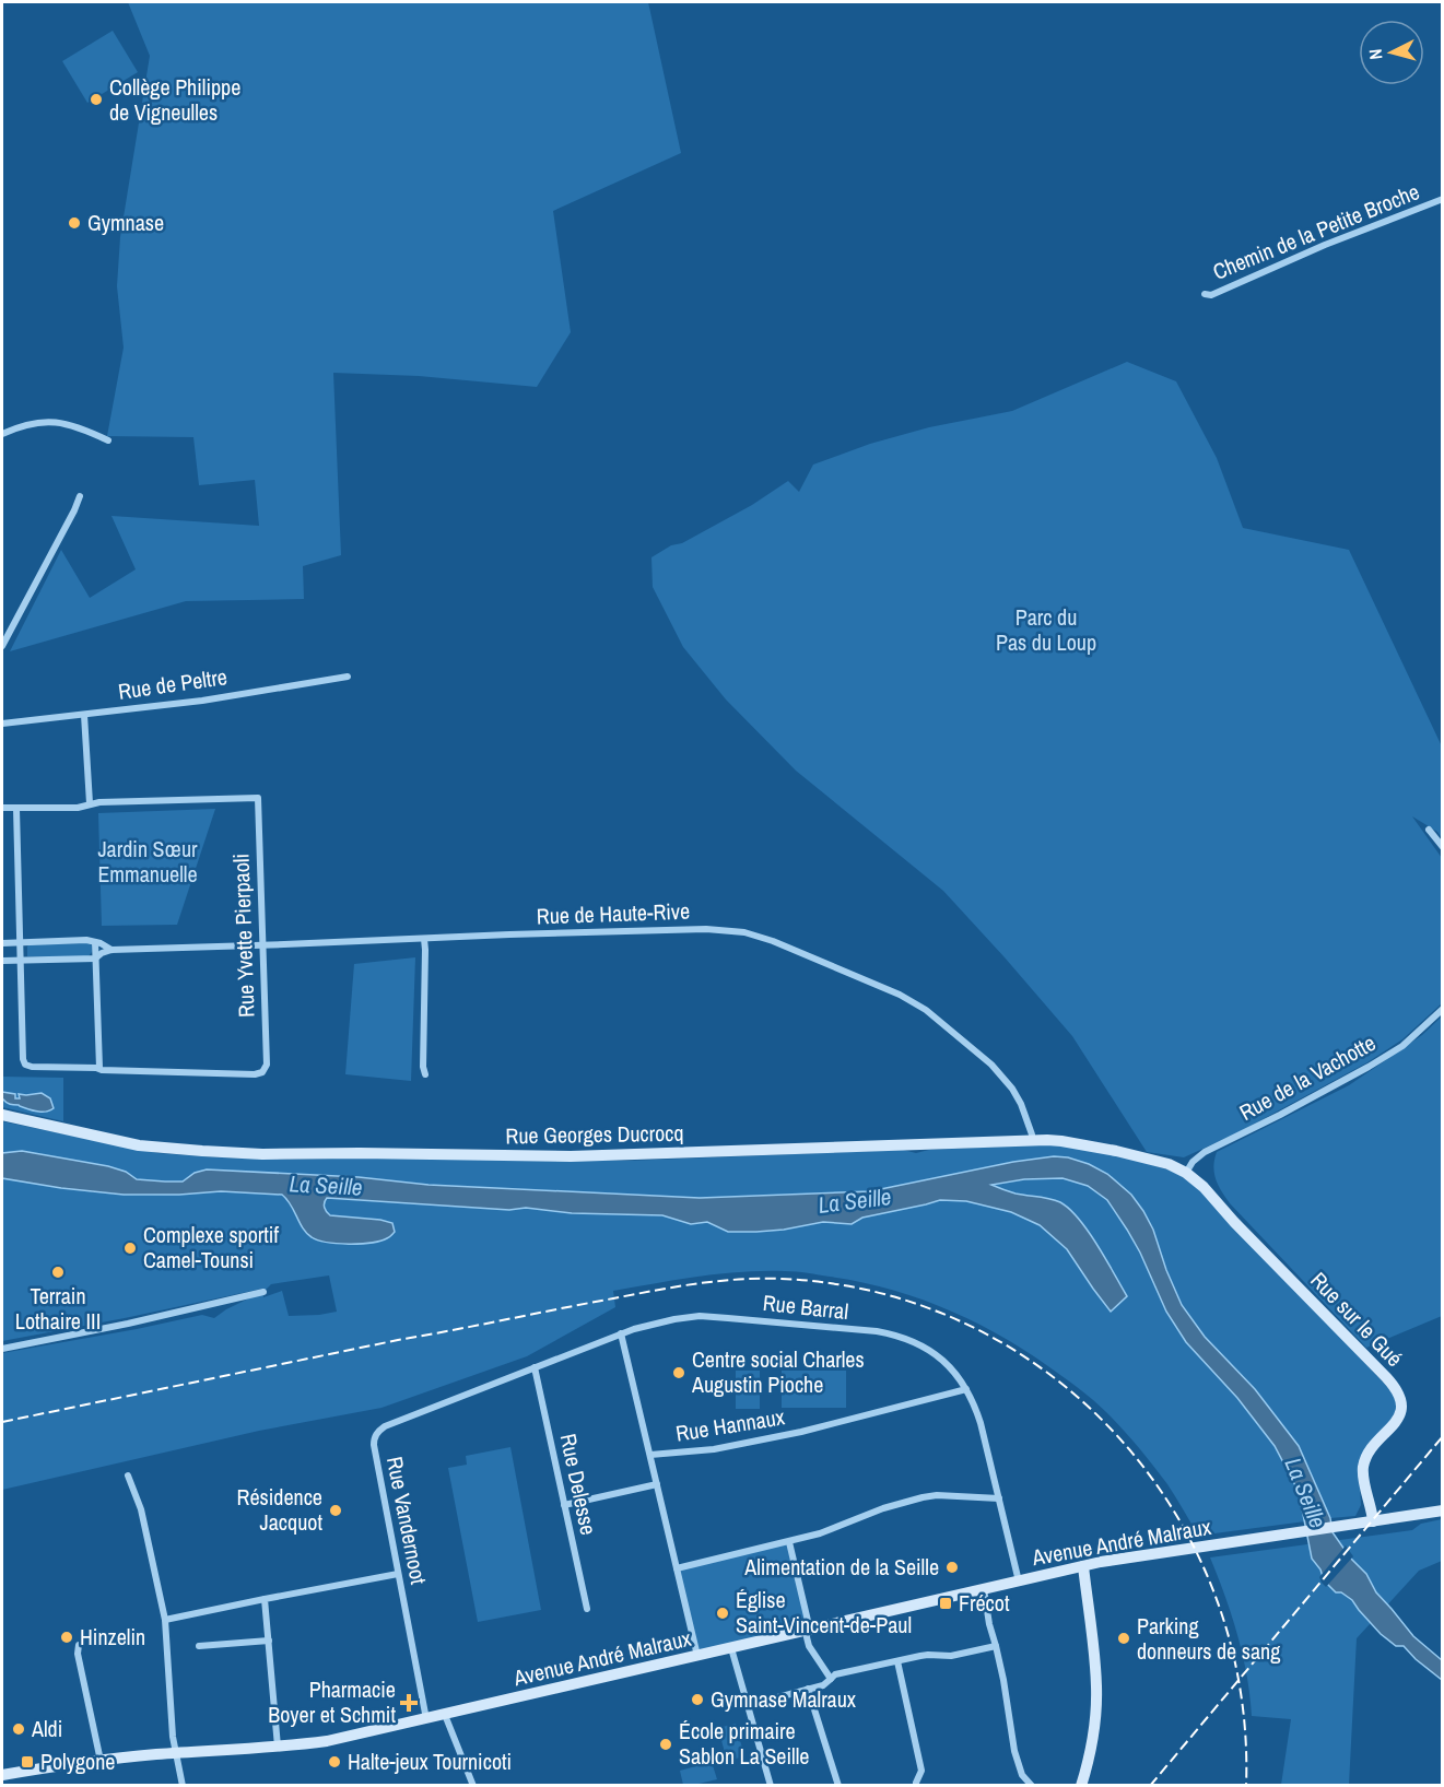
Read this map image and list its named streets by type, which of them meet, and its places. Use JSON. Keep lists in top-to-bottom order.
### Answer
{
  "streets": {
    "street": [
      "Chemin de la Petite Broche",
      "Rue de Peltre",
      "Rue de Haute-Rive",
      "Rue Yvette Pierpaoli",
      "Rue de la Vachotte",
      "Rue Georges Ducrocq",
      "Rue Barral",
      "Rue sur le Gué",
      "Rue Hannaux",
      "Rue Delesse",
      "Rue Vandernoot",
      "Avenue André Malraux"
    ]
  },
  "crossings": [
    ["Rue de Haute-Rive", "Rue Yvette Pierpaoli"],
    ["Rue de Haute-Rive", "Rue Georges Ducrocq"],
    ["Rue de la Vachotte", "Rue Georges Ducrocq"],
    ["Rue de la Vachotte", "Rue sur le Gué"],
    ["Rue Georges Ducrocq", "Rue sur le Gué"],
    ["Rue Barral", "Rue Hannaux"],
    ["Rue Barral", "Rue Vandernoot"],
    ["Rue Barral", "Avenue André Malraux"],
    ["Rue sur le Gué", "Avenue André Malraux"],
    ["Rue Delesse", "Rue Vandernoot"],
    ["Rue Vandernoot", "Avenue André Malraux"]
  ],
  "water": ["La Seille"],
  "parks": ["Parc du Pas du Loup", "Jardin Sœur Emmanuelle"],
  "places": {
    "other": [
      "Collège Philippe de Vigneulles",
      "Gymnase",
      "Complexe sportif Camel-Tounsi",
      "Terrain Lothaire III",
      "Centre social Charles Augustin Pioche",
      "Résidence Jacquot",
      "Alimentation de la Seille",
      "Église Saint-Vincent-de-Paul",
      "Hinzelin",
      "Parking donneurs de sang",
      "Gymnase Malraux",
      "Aldi",
      "École primaire Sablon La Seille",
      "Halte-jeux Tournicoti"
    ],
    "transit": ["Frécot", "Polygone"],
    "health": ["Pharmacie Boyer et Schmit"]
  },
  "north": "left"
}
